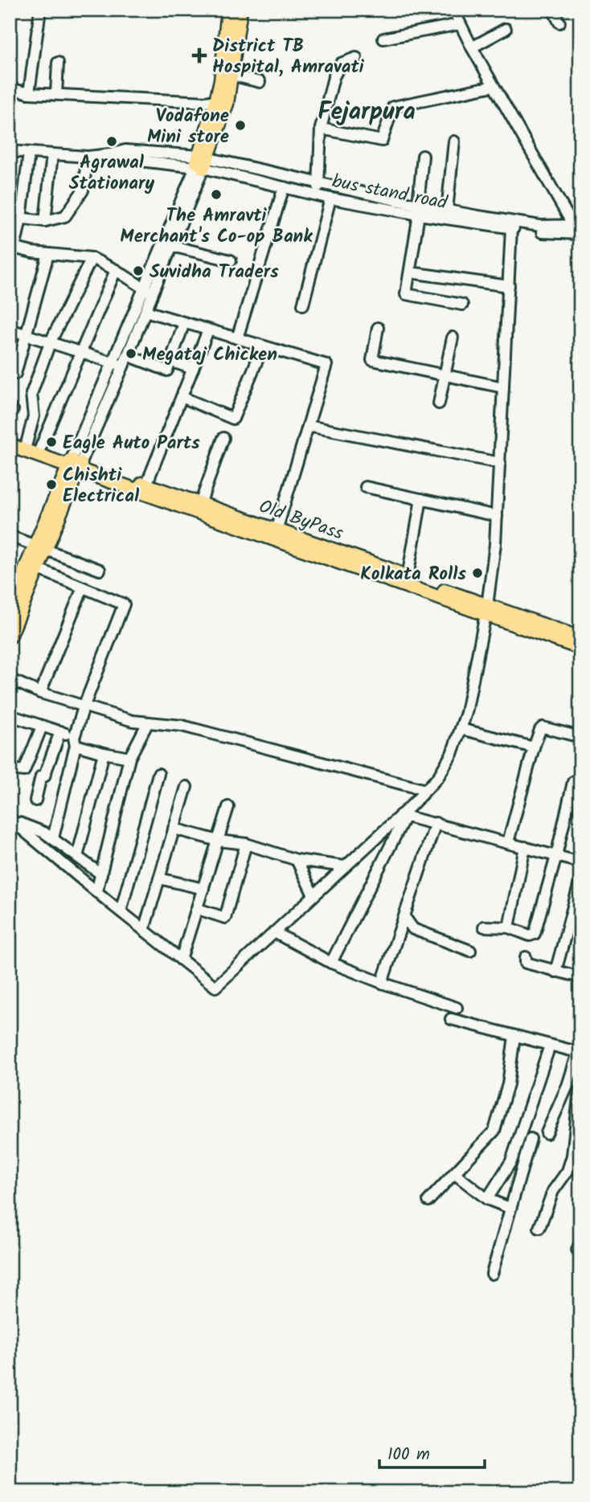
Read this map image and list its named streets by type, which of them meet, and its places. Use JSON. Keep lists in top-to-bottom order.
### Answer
{
  "streets": {
    "main road": ["Old ByPass"],
    "street": ["bus stand road"]
  },
  "districts": ["Fejarpura"],
  "places": {
    "health": ["District TB Hospital, Amravati"],
    "other": [
      "Vodafone Mini store",
      "Agrawal Stationary",
      "The Amravti Merchant's Co-op Bank",
      "Suvidha Traders",
      "Megataj Chicken",
      "Eagle Auto Parts",
      "Chishti Electrical",
      "Kolkata Rolls"
    ]
  },
  "scale_bar": "100 m"
}
